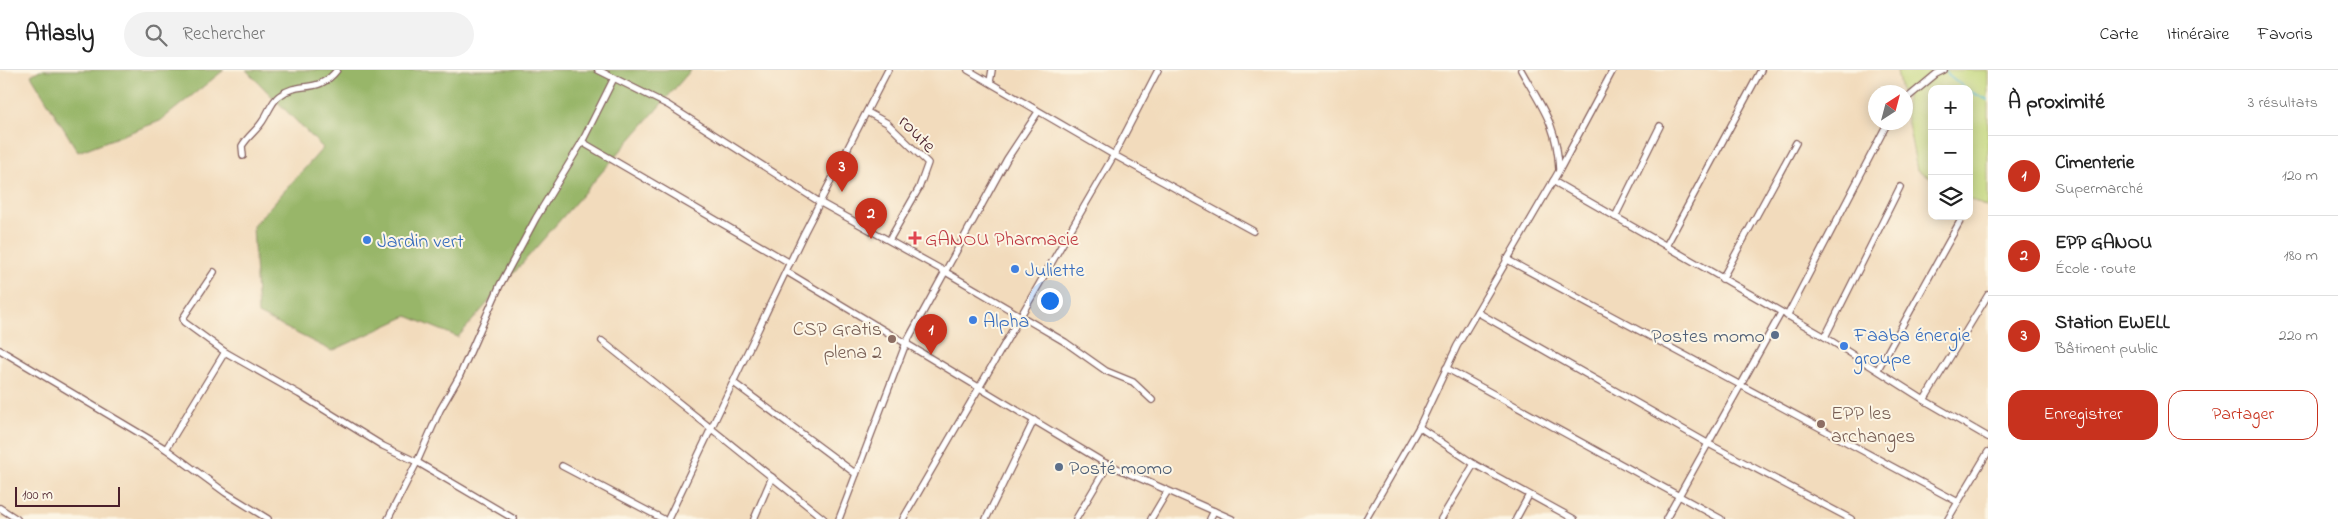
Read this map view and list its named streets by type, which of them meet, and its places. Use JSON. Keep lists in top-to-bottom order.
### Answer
{
  "streets": {
    "street": ["route"]
  },
  "places": {
    "health": ["GANOU Pharmacie"],
    "other": [
      "Jardin vert",
      "Juliette",
      "Alpha",
      "Postes momo",
      "CSP Gratis plena 2",
      "Faaba énergie groupe",
      "EPP les archanges",
      "Posté momo"
    ]
  },
  "scale_bar": "100 m",
  "north": "top right",
  "page": {
    "header": "Atlasly",
    "search": "Rechercher",
    "nav": ["Carte", "Itinéraire", "Favoris"],
    "heading": ["À proximité", "3 résultats"],
    "map_buttons": ["+", "−"],
    "list": [
      {
        "mark": "1",
        "name": "Cimenterie",
        "note": "Supermarché",
        "value": "120 m"
      },
      {
        "mark": "2",
        "name": "EPP GANOU",
        "note": "École · route",
        "value": "180 m"
      },
      {
        "mark": "3",
        "name": "Station EWELL",
        "note": "Bâtiment public",
        "value": "220 m"
      }
    ],
    "pins": ["3", "2", "1"],
    "buttons": ["Enregistrer", "Partager"],
    "scale": "100 m"
  }
}
